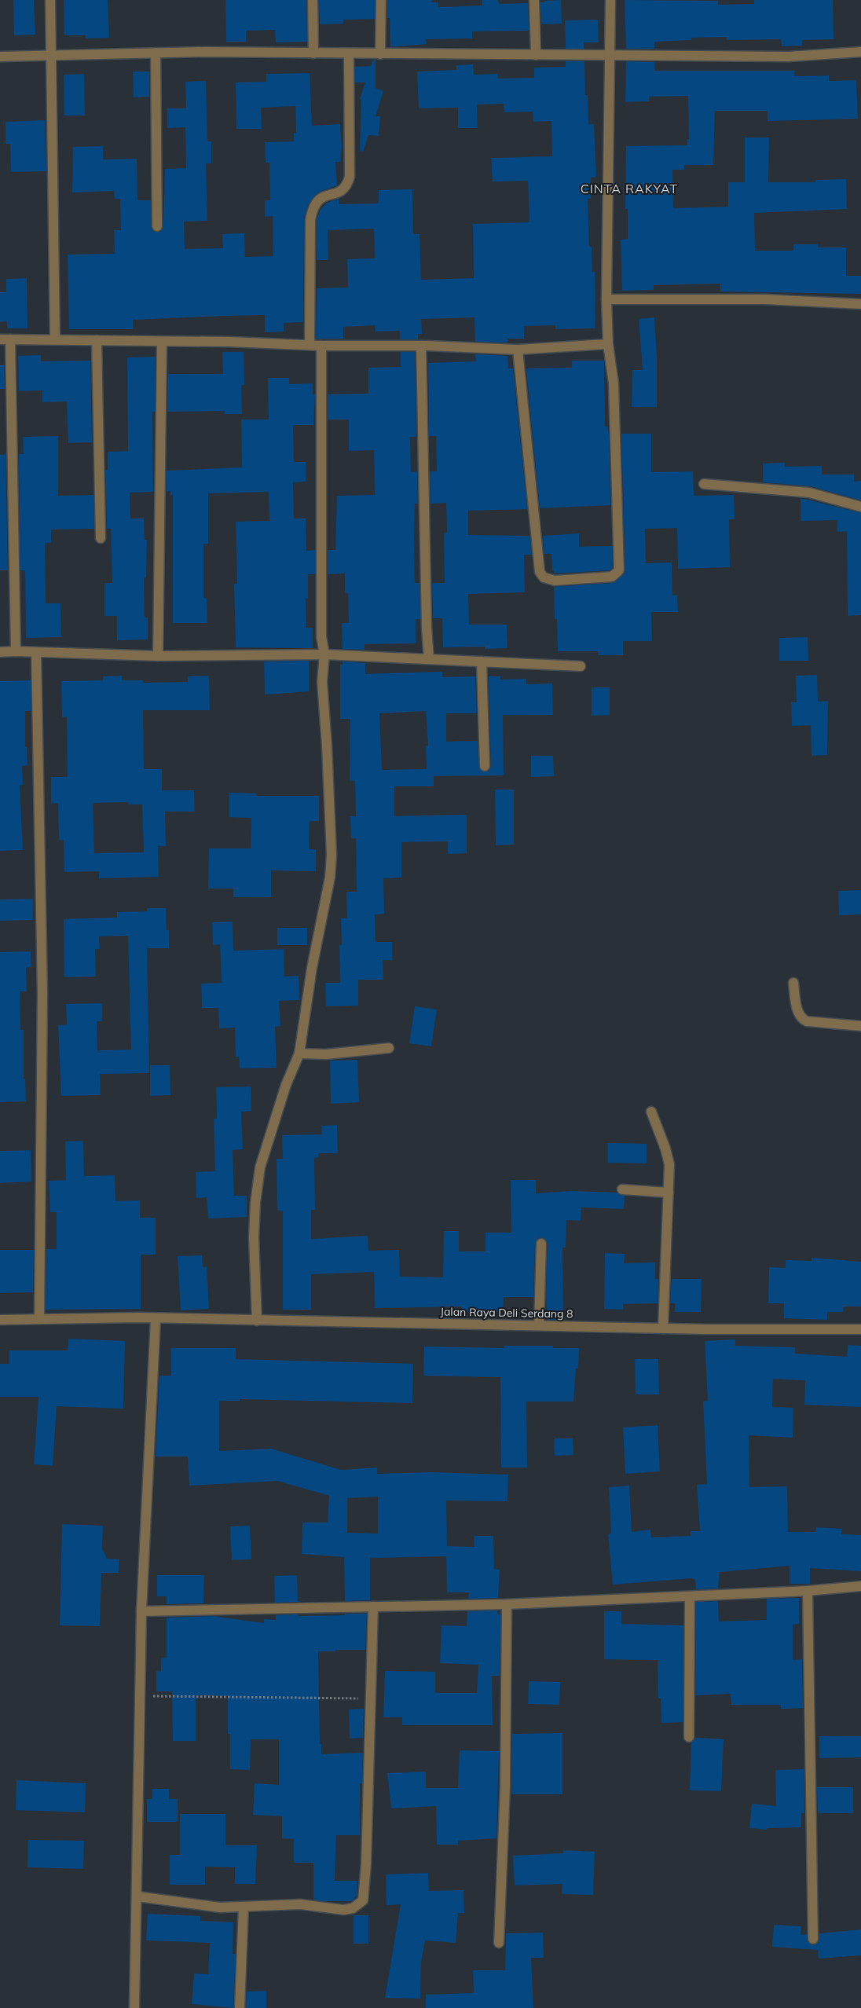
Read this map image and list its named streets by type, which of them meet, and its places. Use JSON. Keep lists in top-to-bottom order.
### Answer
{
  "streets": {
    "street": ["Jalan Raya Deli Serdang 8"]
  },
  "districts": ["CINTA RAKYAT"]
}
